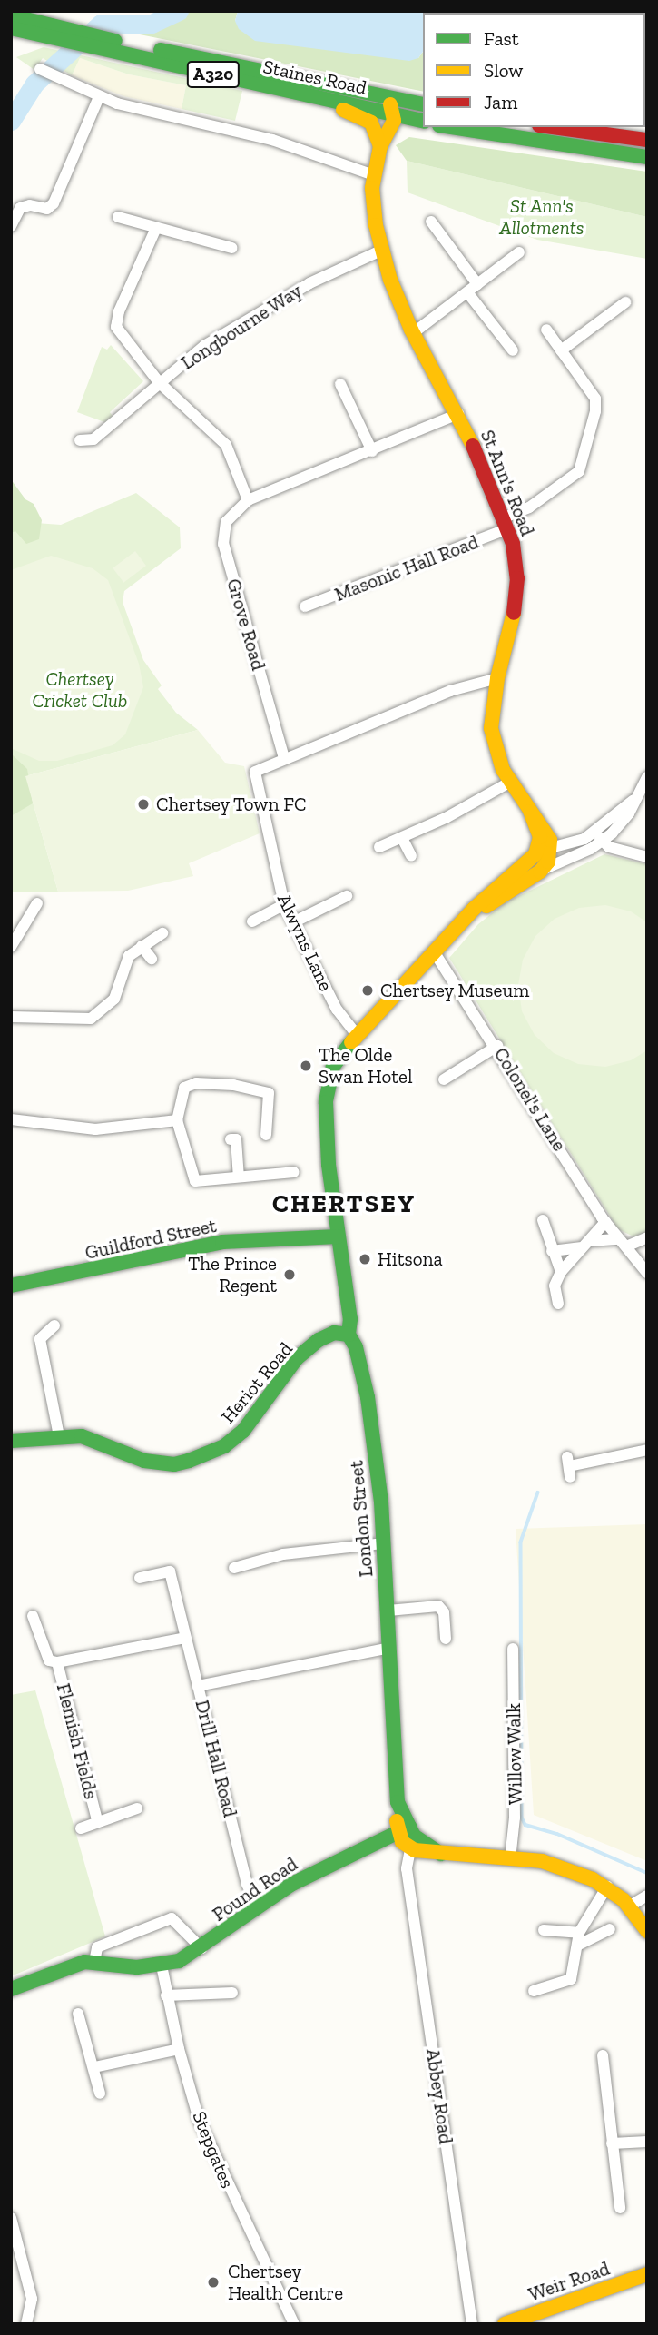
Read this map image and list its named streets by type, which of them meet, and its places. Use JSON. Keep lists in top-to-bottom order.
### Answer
{
  "streets": {
    "main road": [
      "A320",
      "Staines Road",
      "St Ann's Road",
      "Guildford Street",
      "Heriot Road",
      "London Street",
      "Pound Road",
      "Weir Road"
    ],
    "street": [
      "Longbourne Way",
      "Masonic Hall Road",
      "Grove Road",
      "Alwyns Lane",
      "Colonel's Lane",
      "Flemish Fields",
      "Willow Walk",
      "Drill Hall Road",
      "Abbey Road",
      "Stepgates"
    ]
  },
  "crossings": [
    ["Staines Road", "St Ann's Road"],
    ["Longbourne Way", "St Ann's Road"],
    ["St Ann's Road", "Masonic Hall Road"],
    ["St Ann's Road", "Grove Road"],
    ["Grove Road", "Alwyns Lane"],
    ["Alwyns Lane", "London Street"],
    ["Colonel's Lane", "London Street"],
    ["Guildford Street", "London Street"],
    ["Heriot Road", "London Street"],
    ["London Street", "Drill Hall Road"],
    ["London Street", "Pound Road"],
    ["London Street", "Abbey Road"],
    ["Drill Hall Road", "Pound Road"],
    ["Pound Road", "Abbey Road"],
    ["Pound Road", "Stepgates"]
  ],
  "districts": ["CHERTSEY"],
  "parks": ["St Ann's Allotments", "Chertsey Cricket Club"],
  "places": [
    "Chertsey Town FC",
    "Chertsey Museum",
    "The Olde Swan Hotel",
    "Hitsona",
    "The Prince Regent",
    "Chertsey Health Centre"
  ],
  "legend": ["Fast", "Slow", "Jam"]
}
